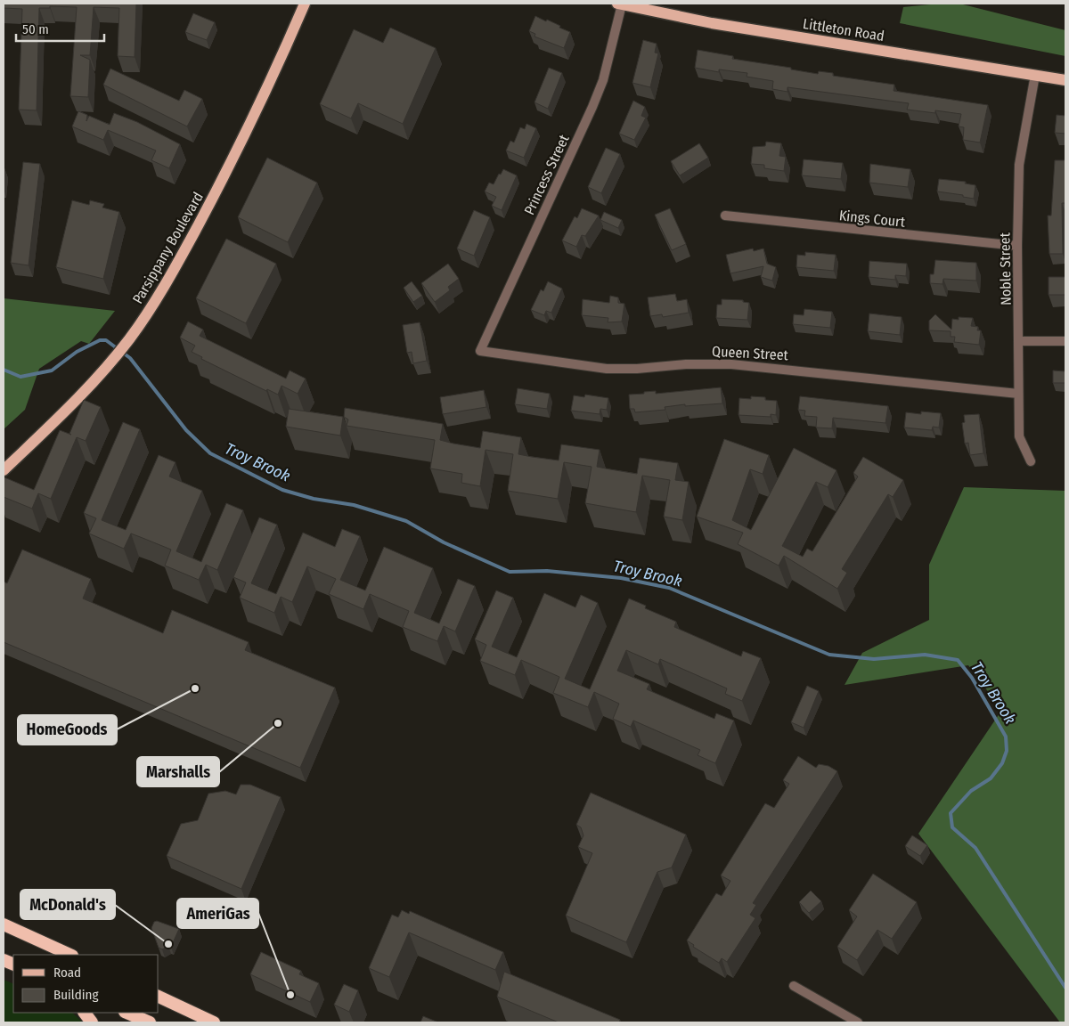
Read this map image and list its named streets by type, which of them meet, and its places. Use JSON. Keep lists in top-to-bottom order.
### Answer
{
  "streets": {
    "main road": ["Littleton Road", "Parsippany Boulevard"],
    "street": [
      "Princess Street",
      "Kings Court",
      "Noble Street",
      "Queen Street"
    ]
  },
  "crossings": [
    ["Littleton Road", "Princess Street"],
    ["Littleton Road", "Noble Street"],
    ["Princess Street", "Queen Street"],
    ["Kings Court", "Noble Street"],
    ["Noble Street", "Queen Street"]
  ],
  "water": ["Troy Brook"],
  "places": [
    "HomeGoods",
    "Marshalls",
    "McDonald's",
    "AmeriGas"
  ],
  "legend": ["Road", "Building"],
  "scale_bar": "50 m"
}
